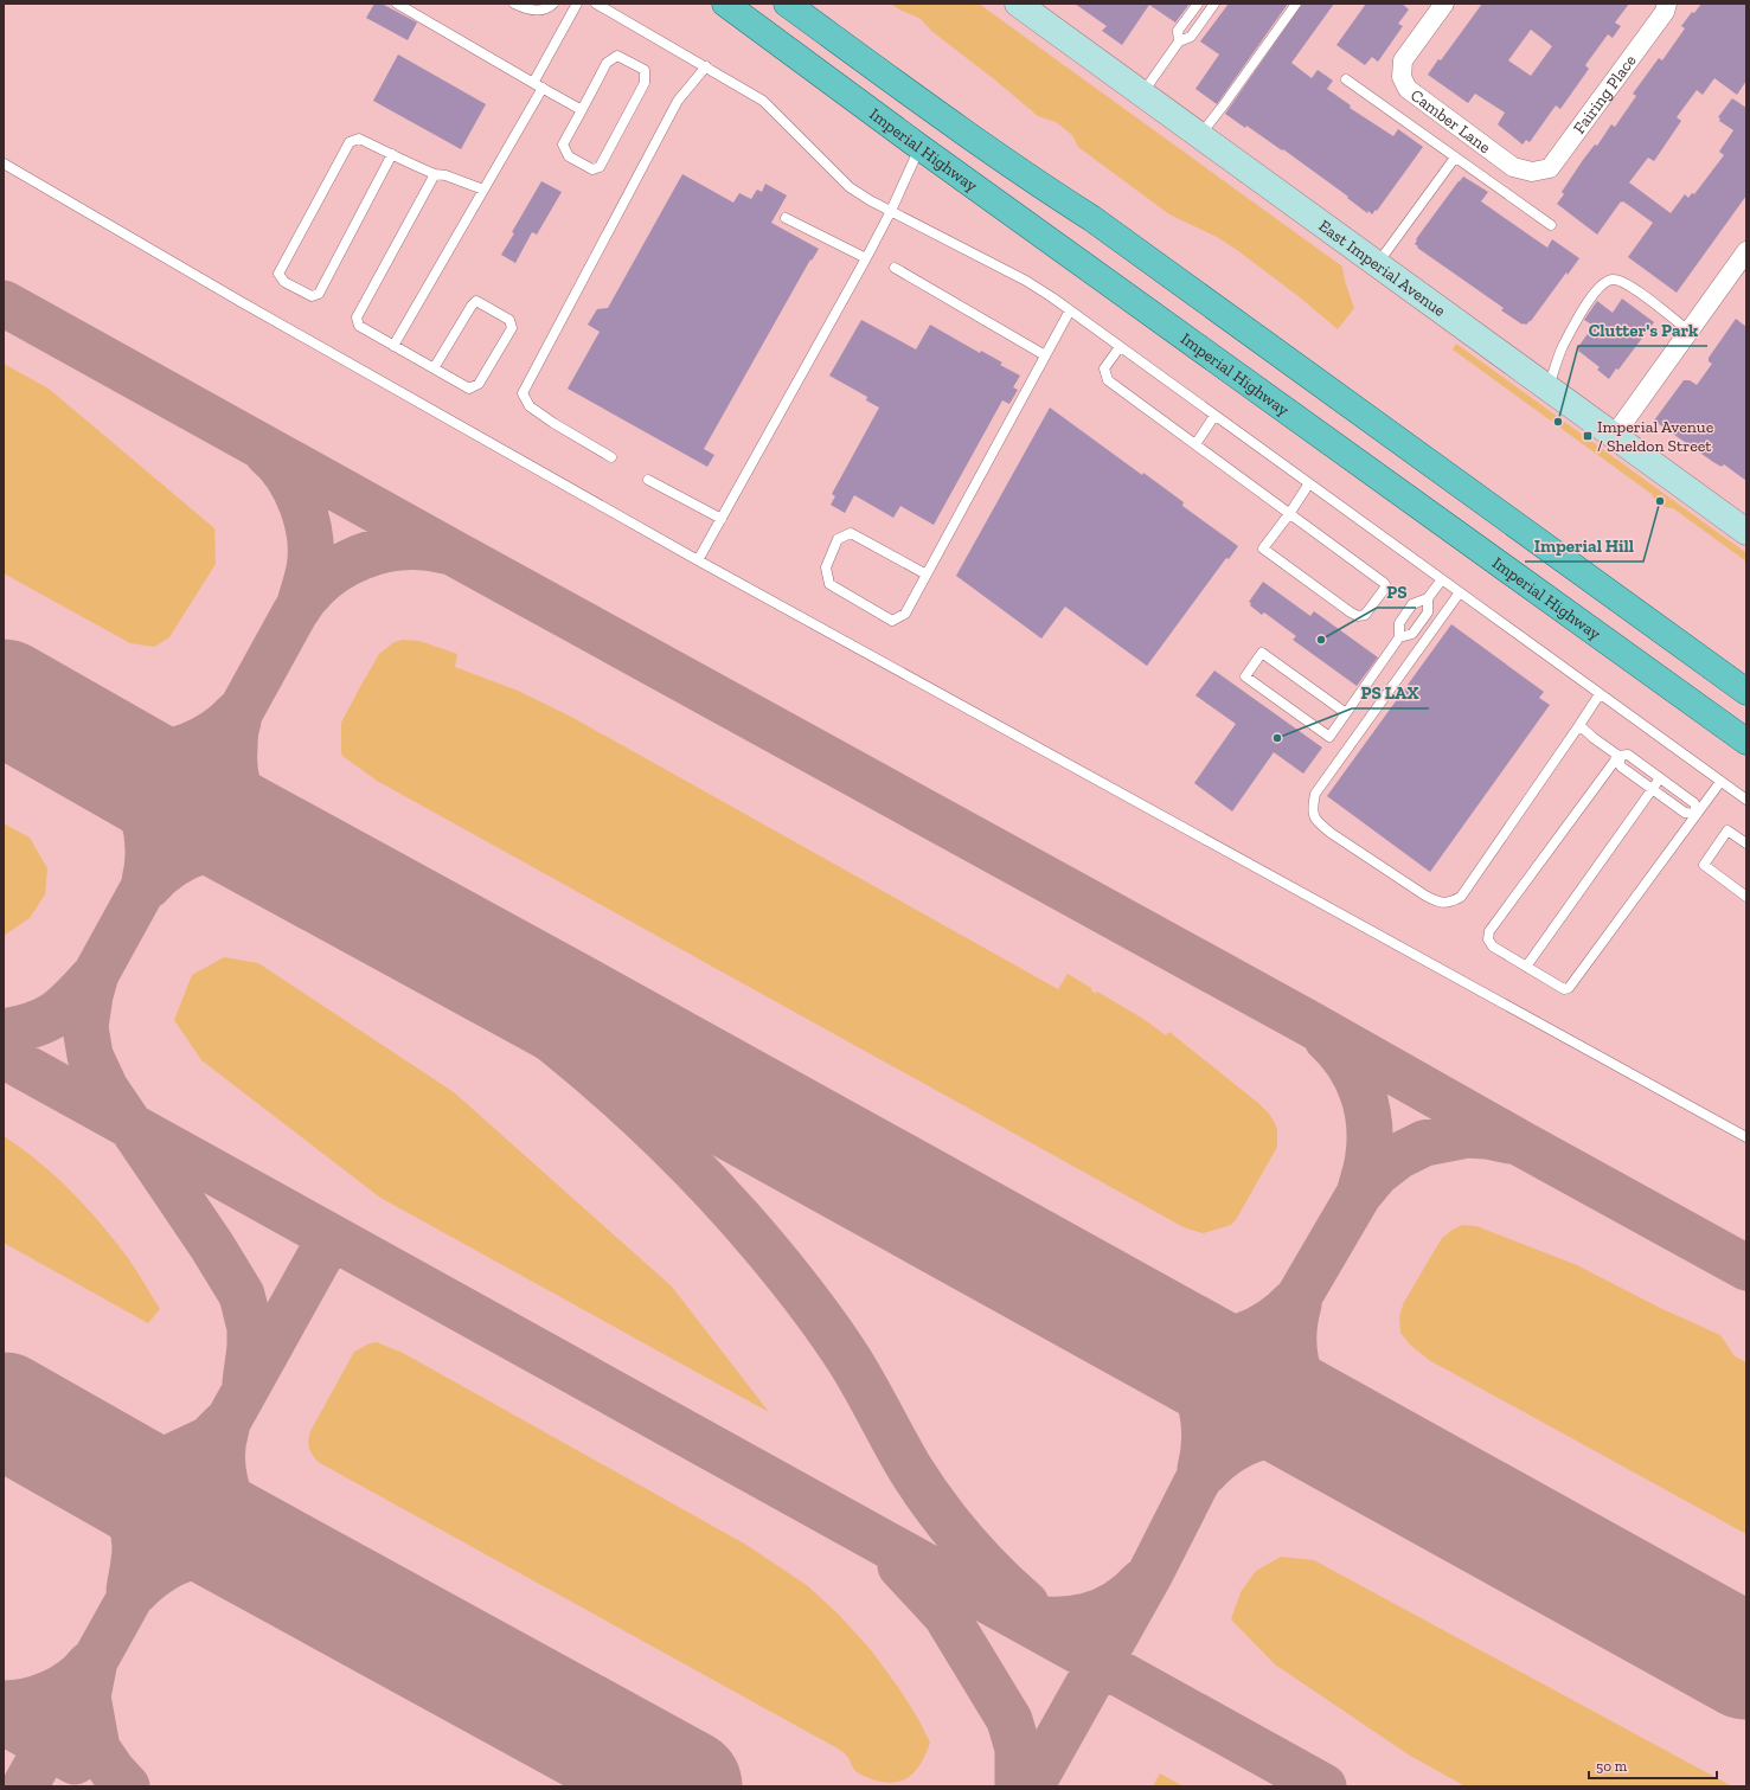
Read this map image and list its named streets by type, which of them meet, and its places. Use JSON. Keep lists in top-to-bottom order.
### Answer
{
  "streets": {
    "main road": ["Imperial Highway"],
    "street": ["Fairing Place", "Camber Lane", "East Imperial Avenue"]
  },
  "crossings": [
    ["Fairing Place", "Camber Lane"]
  ],
  "places": {
    "other": [
      "Clutter's Park",
      "Imperial Hill",
      "PS",
      "PS LAX"
    ],
    "transit": ["Imperial Avenue / Sheldon Street"]
  },
  "scale_bar": "50 m"
}
